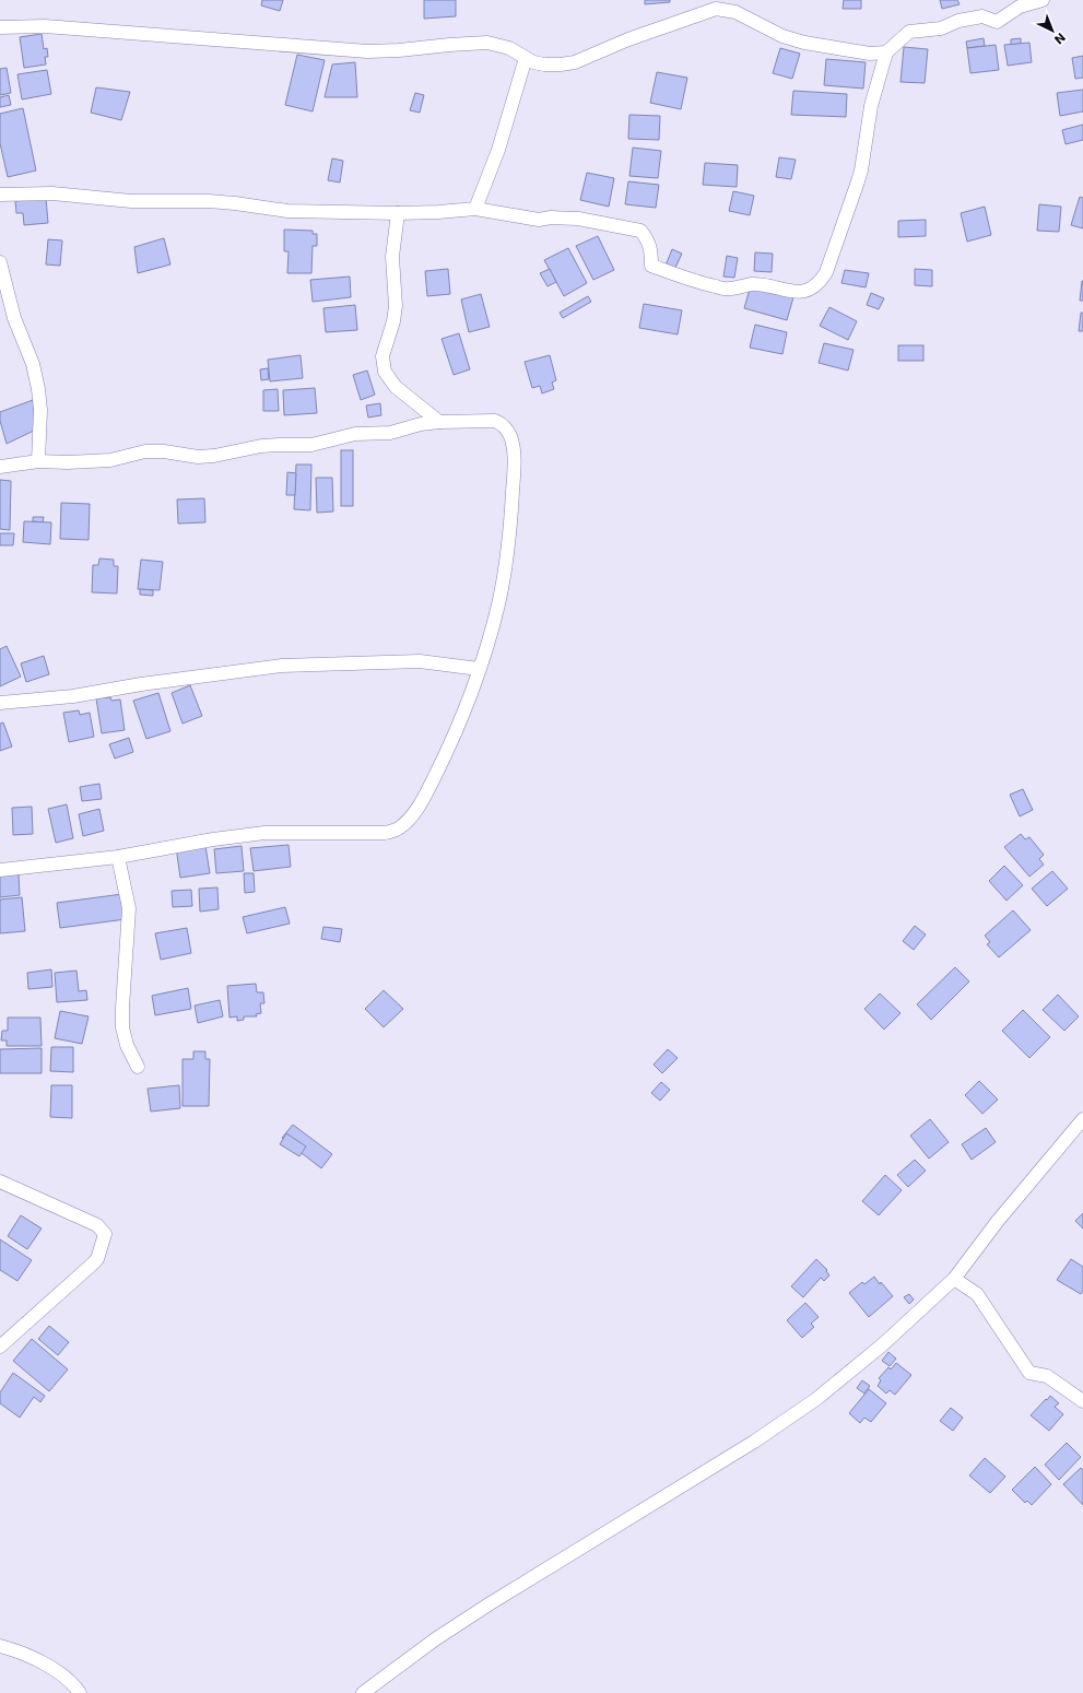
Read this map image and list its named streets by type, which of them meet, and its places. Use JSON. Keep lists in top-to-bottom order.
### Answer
{
  "north": "bottom right"
}
